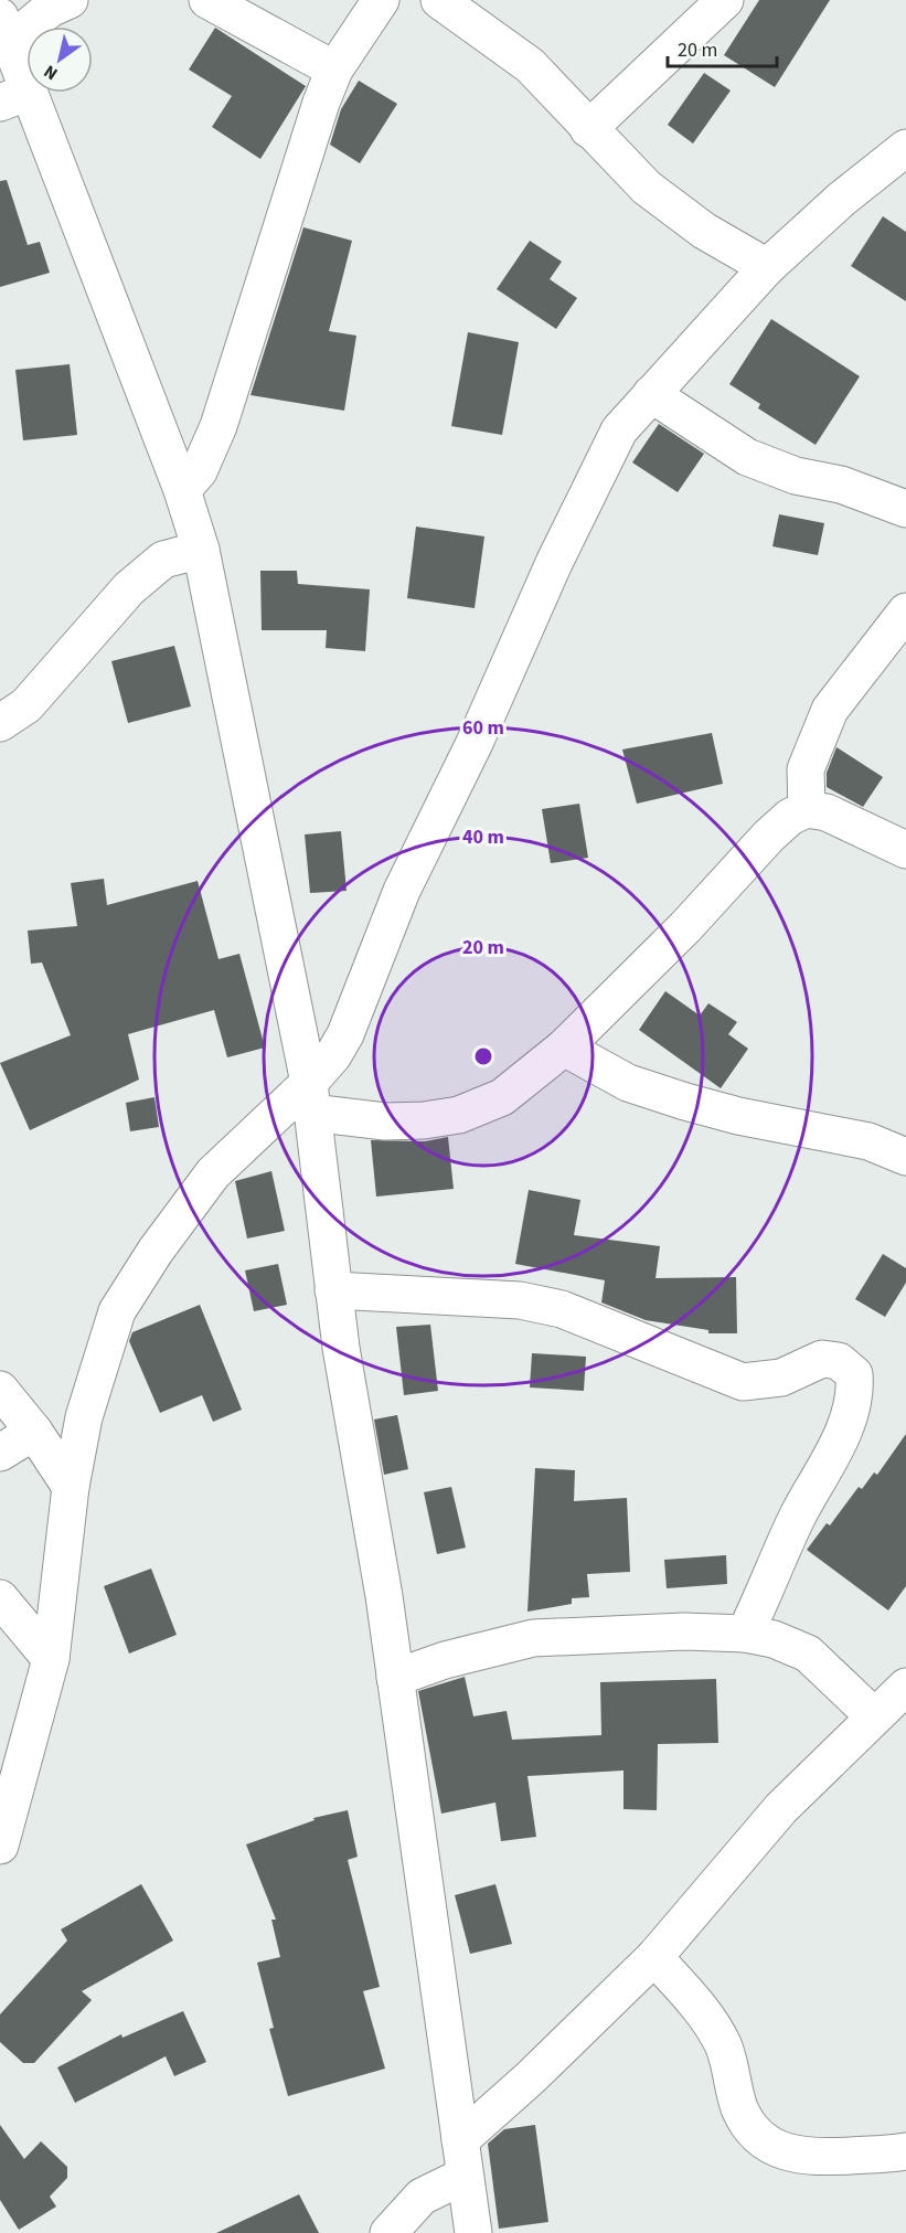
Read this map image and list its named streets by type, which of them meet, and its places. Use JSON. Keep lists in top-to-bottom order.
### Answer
{
  "scale_bar": "20 m",
  "north": "bottom left",
  "rings": ["60 m", "40 m", "20 m"]
}
